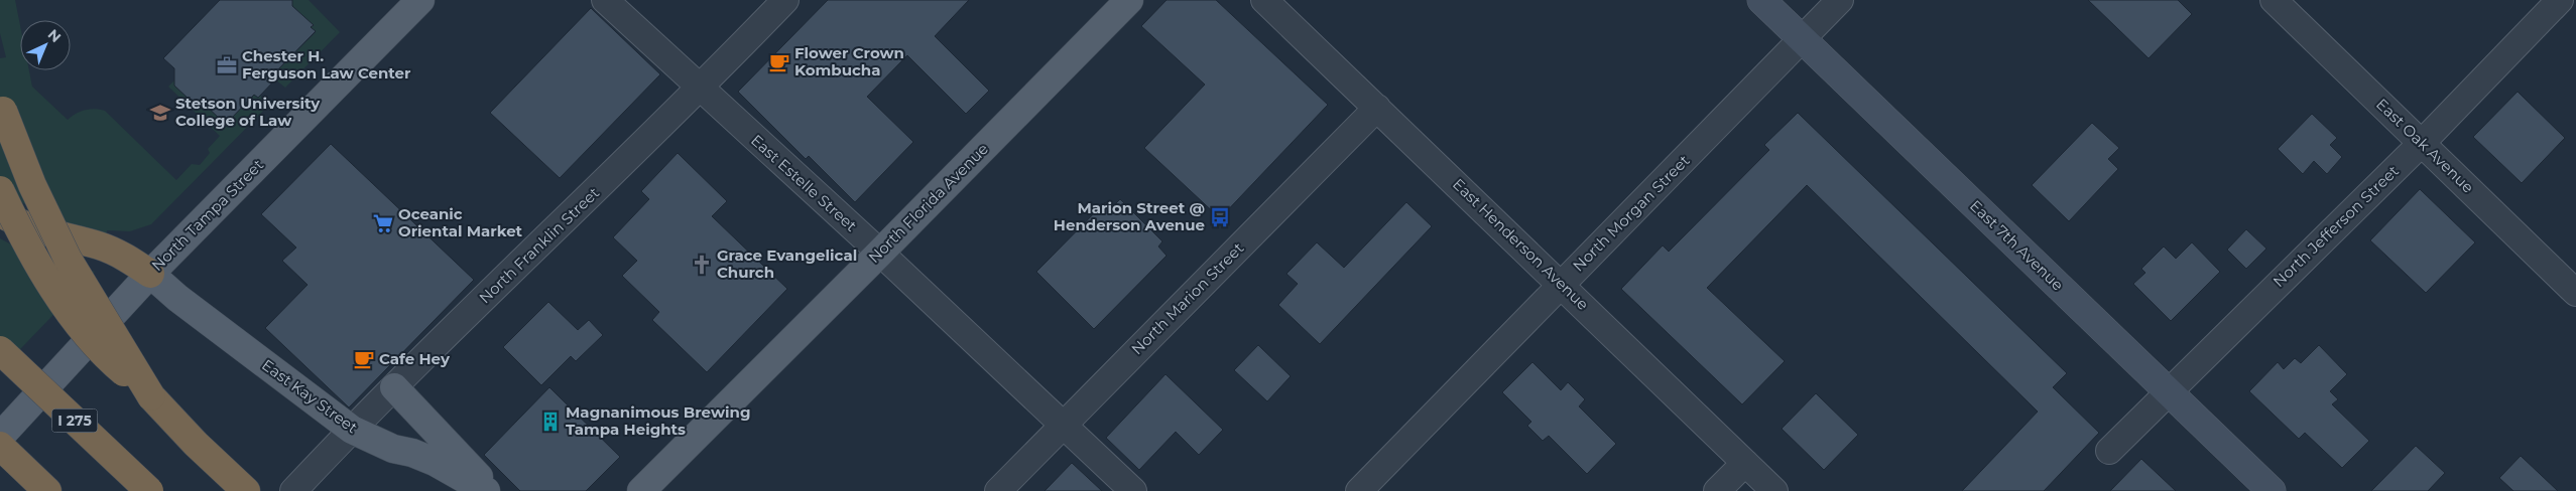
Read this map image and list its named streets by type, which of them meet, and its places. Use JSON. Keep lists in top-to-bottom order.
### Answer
{
  "streets": {
    "highway": ["I 275"],
    "main road": ["North Florida Avenue", "North Tampa Street", "East Kay Street"],
    "street": [
      "East Oak Avenue",
      "East Estelle Street",
      "North Morgan Street",
      "North Jefferson Street",
      "East Henderson Avenue",
      "North Franklin Street",
      "East 7th Avenue",
      "North Marion Street"
    ]
  },
  "crossings": [
    ["East Oak Avenue", "North Jefferson Street"],
    ["East Estelle Street", "North Florida Avenue"],
    ["East Estelle Street", "North Franklin Street"],
    ["East Estelle Street", "North Marion Street"],
    ["North Morgan Street", "East Henderson Avenue"],
    ["North Morgan Street", "East 7th Avenue"],
    ["North Tampa Street", "East Kay Street"],
    ["North Jefferson Street", "East 7th Avenue"],
    ["East Henderson Avenue", "North Marion Street"],
    ["North Franklin Street", "East Kay Street"]
  ],
  "places": {
    "cafe": ["Flower Crown Kombucha", "Cafe Hey"],
    "office": ["Chester H. Ferguson Law Center"],
    "school or university": ["Stetson University College of Law"],
    "bus stop": ["Marion Street @ Henderson Avenue"],
    "supermarket": ["Oceanic Oriental Market"],
    "church": ["Grace Evangelical Church"],
    "building": ["Magnanimous Brewing Tampa Heights"]
  },
  "north": "top right"
}
